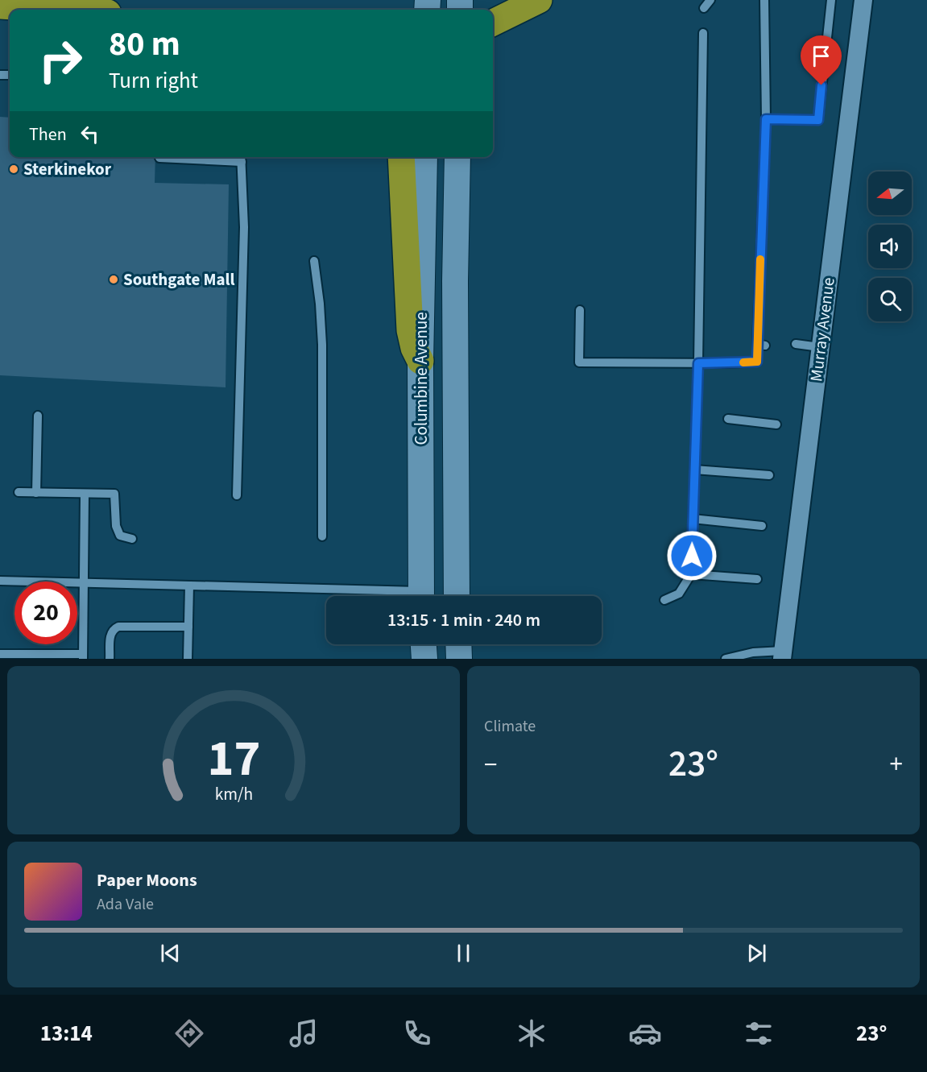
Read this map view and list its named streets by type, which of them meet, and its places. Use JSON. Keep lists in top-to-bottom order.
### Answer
{
  "streets": {
    "main road": ["Columbine Avenue"],
    "street": ["Murray Avenue"]
  },
  "places": ["Sterkinekor", "Southgate Mall"],
  "north": "left",
  "page": {
    "turn": ["80 m", "Turn right"],
    "then": "Then",
    "limit": "20",
    "trip": "13:15 · 1 min · 240 m",
    "tile": "Climate",
    "heat": ["−", "23°", "+"],
    "song": ["Paper Moons", "Ada Vale"],
    "tabs": ["13:14", "23°"],
    "gauge": ["17", "km/h"]
  }
}
